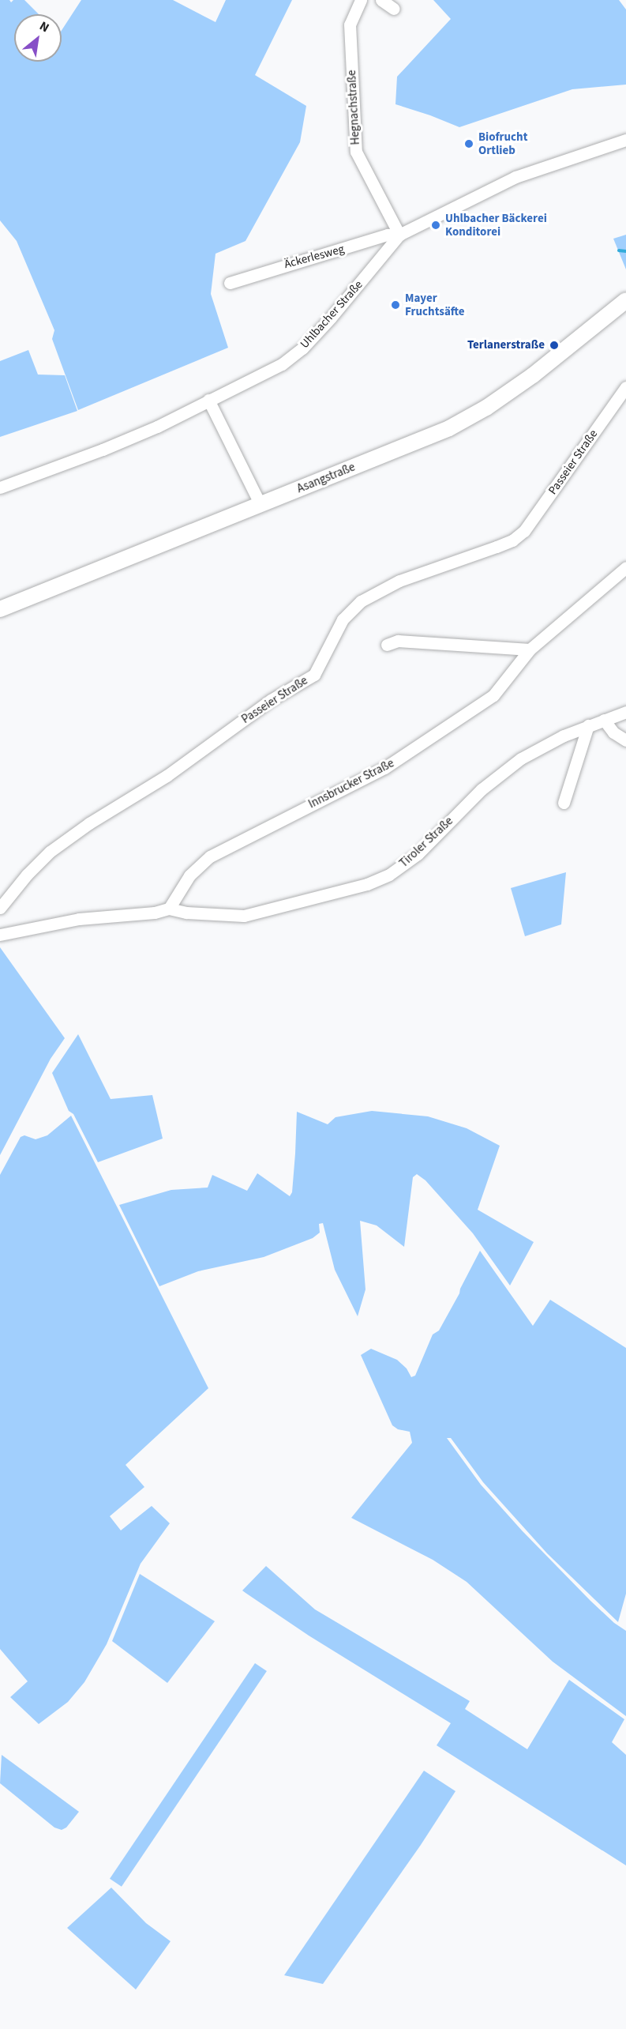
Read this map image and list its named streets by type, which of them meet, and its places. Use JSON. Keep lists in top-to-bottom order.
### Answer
{
  "streets": {
    "street": [
      "Hegnachstraße",
      "Äckerlesweg",
      "Uhlbacher Straße",
      "Passeier Straße",
      "Asangstraße",
      "Innsbrucker Straße",
      "Tiroler Straße"
    ]
  },
  "crossings": [
    ["Hegnachstraße", "Äckerlesweg"],
    ["Hegnachstraße", "Uhlbacher Straße"],
    ["Äckerlesweg", "Uhlbacher Straße"],
    ["Innsbrucker Straße", "Tiroler Straße"]
  ],
  "places": [
    "Biofrucht Ortlieb",
    "Uhlbacher Bäckerei Konditorei",
    "Mayer Fruchtsäfte",
    "Terlanerstraße"
  ],
  "north": "top right"
}
